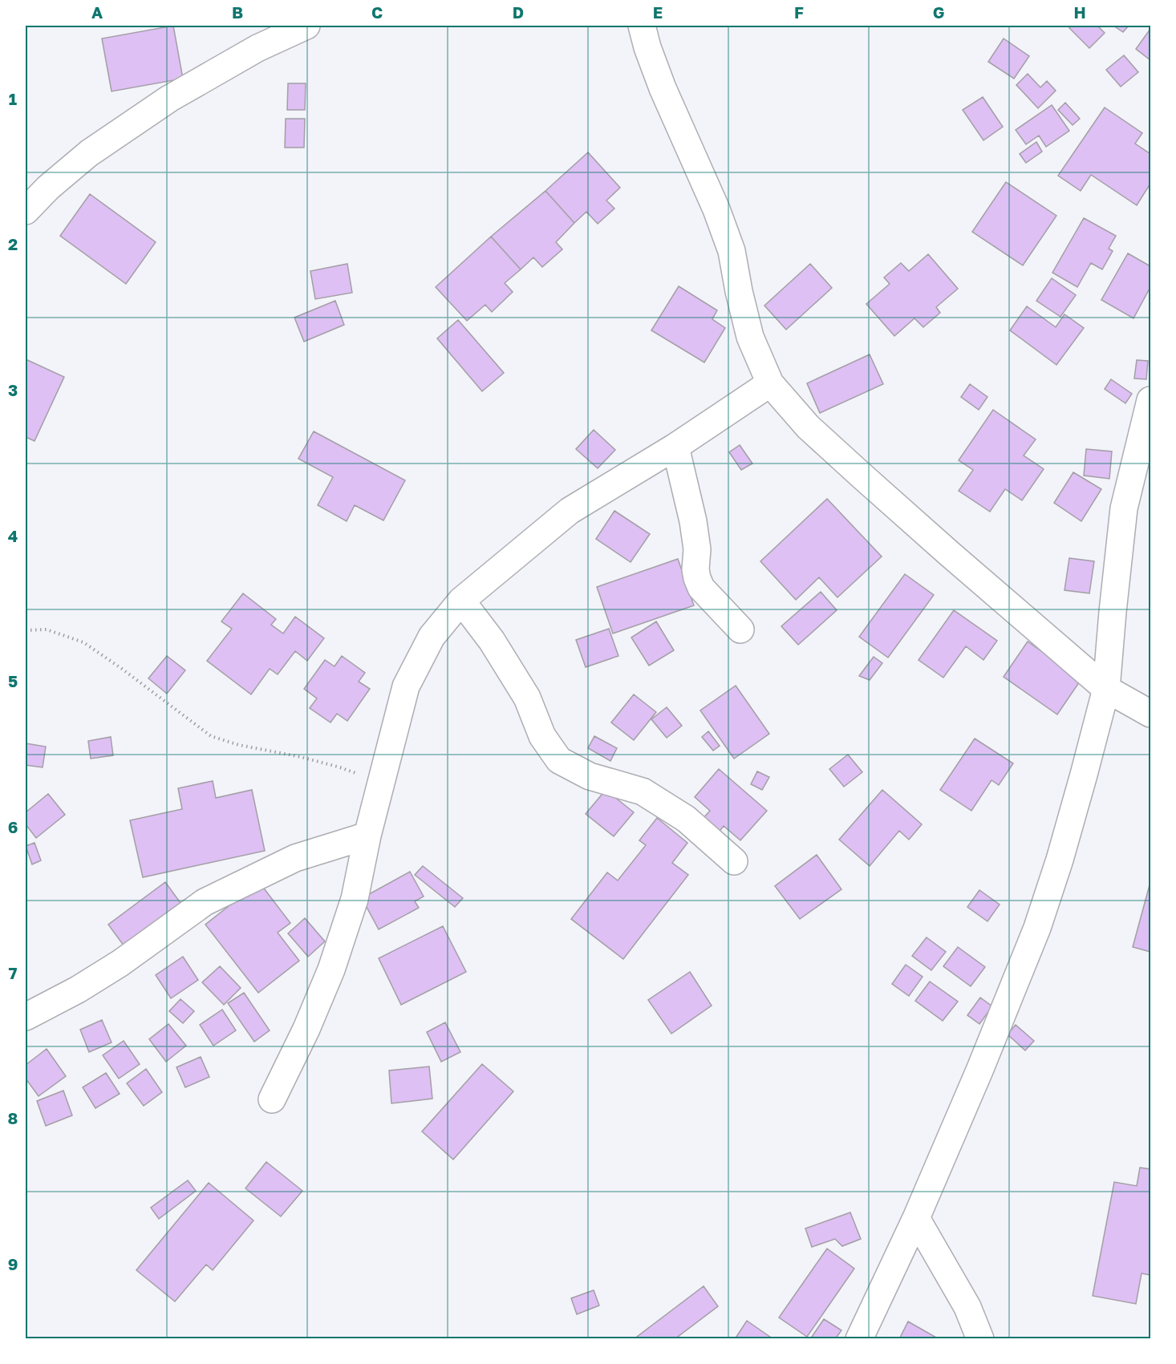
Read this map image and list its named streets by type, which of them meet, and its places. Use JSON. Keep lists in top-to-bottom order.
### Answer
{
  "grid": {
    "columns": [
      "A",
      "B",
      "C",
      "D",
      "E",
      "F",
      "G",
      "H"
    ],
    "rows": [
      "1",
      "2",
      "3",
      "4",
      "5",
      "6",
      "7",
      "8",
      "9"
    ]
  }
}
